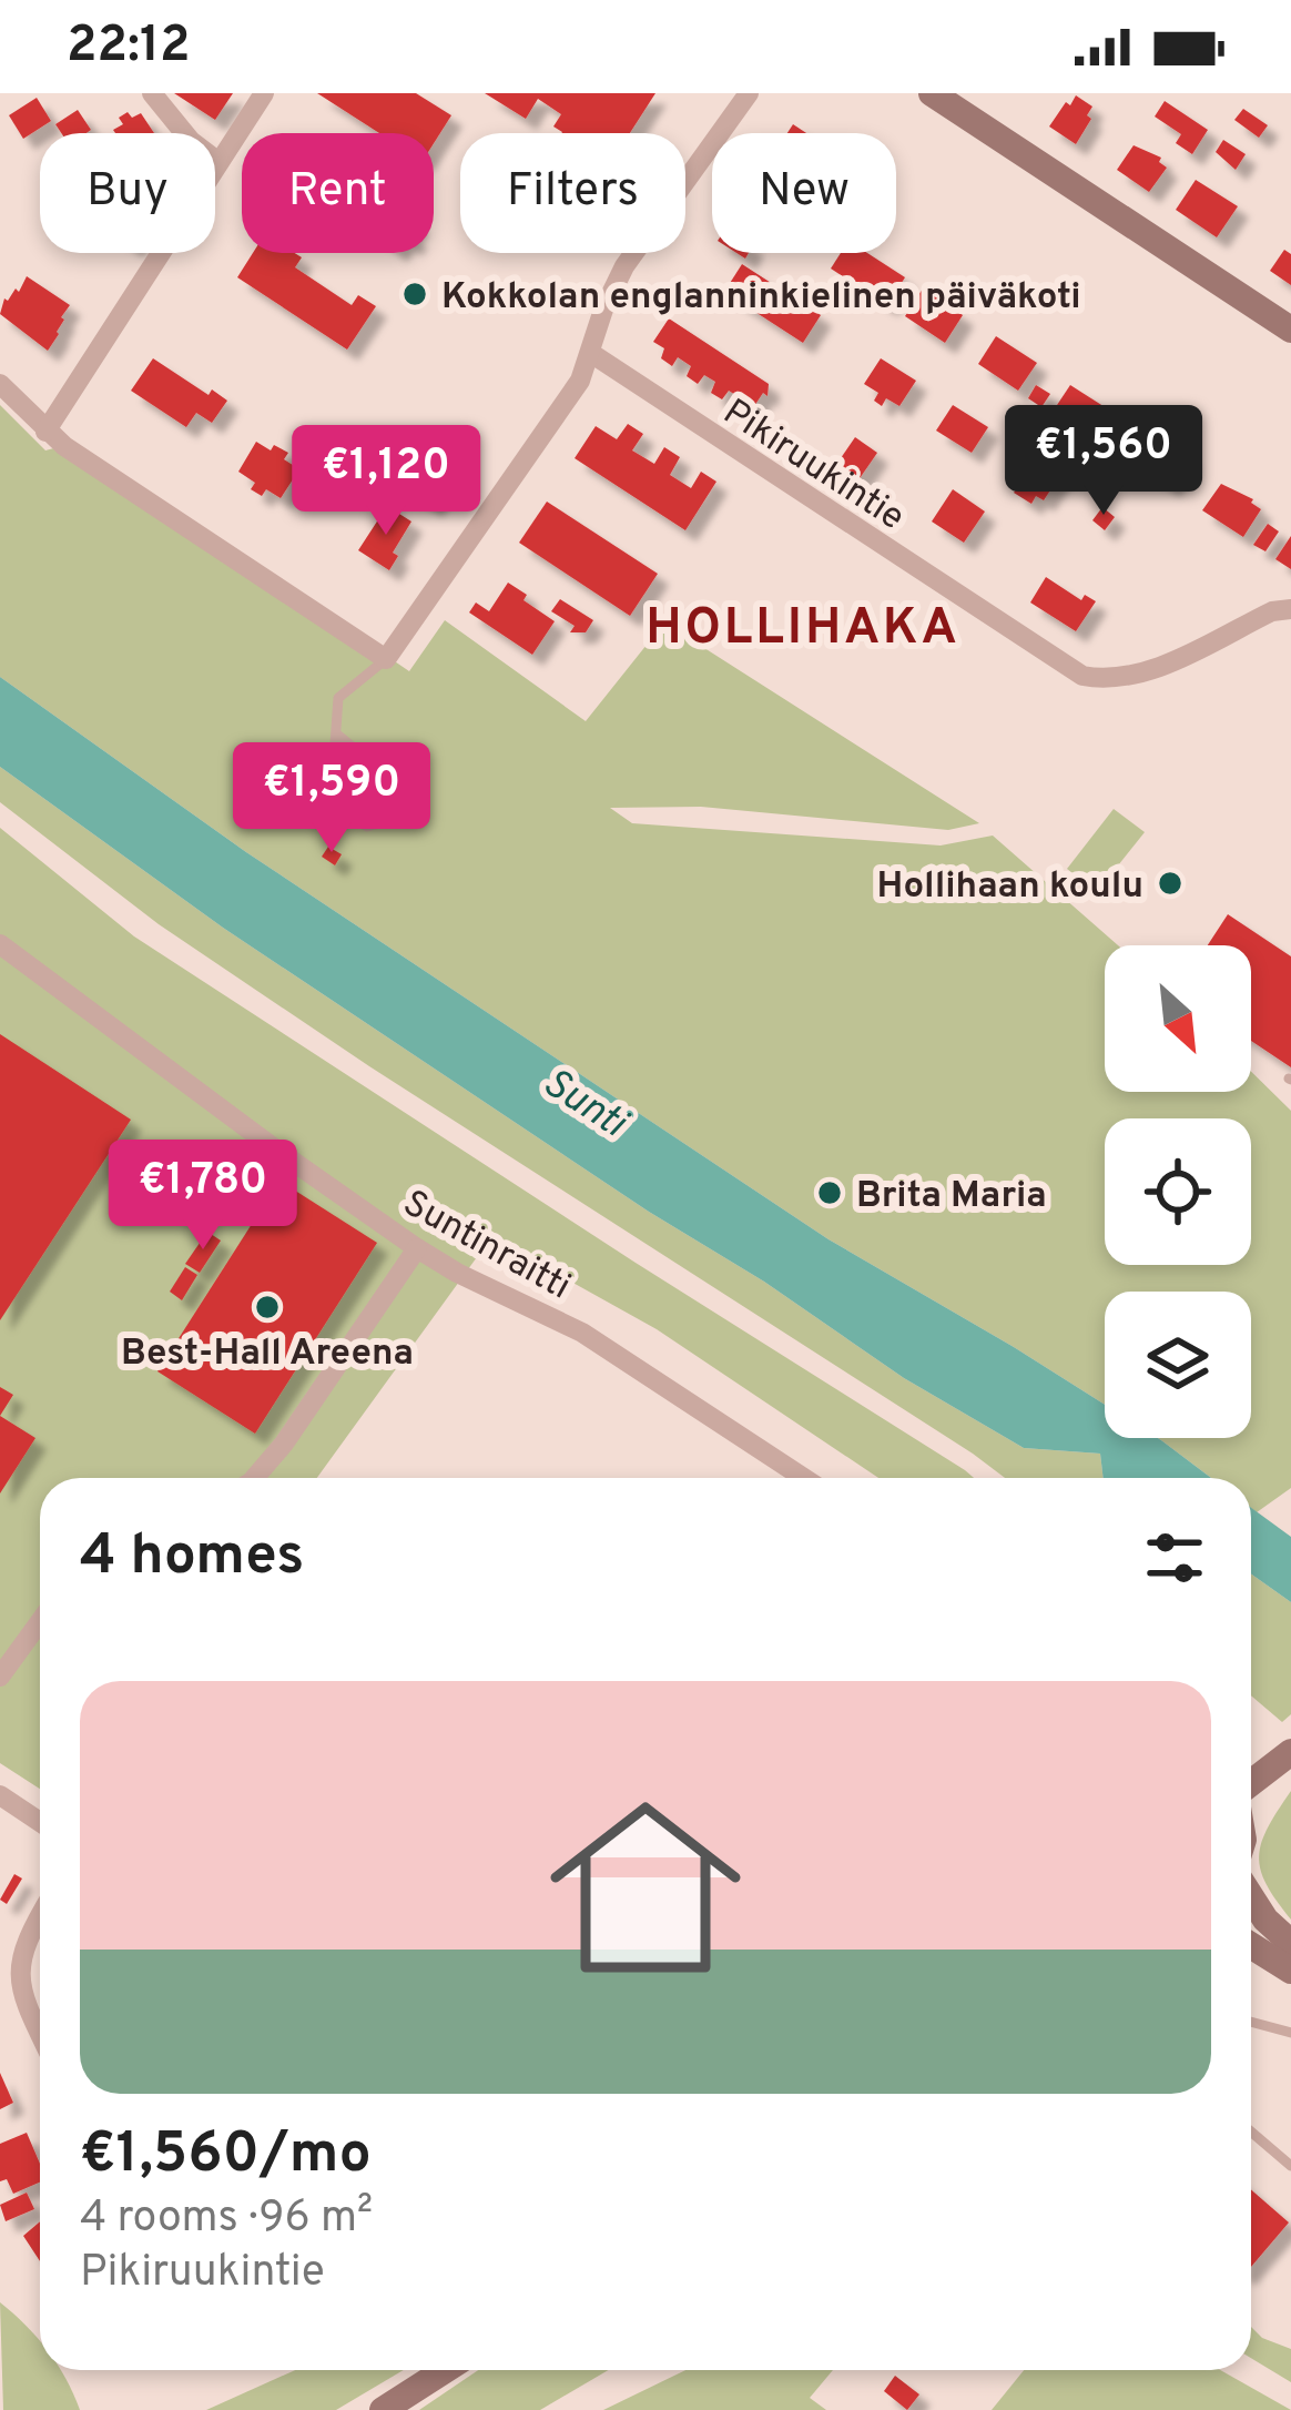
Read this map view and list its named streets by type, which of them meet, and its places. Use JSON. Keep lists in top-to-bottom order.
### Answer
{
  "streets": {
    "street": ["Pikiruukintie", "Suntinraitti"]
  },
  "districts": ["HOLLIHAKA"],
  "water": ["Sunti"],
  "places": [
    "Kokkolan englanninkielinen päiväkoti",
    "Hollihaan koulu",
    "Brita Maria",
    "Best‑Hall Areena"
  ],
  "north": "bottom right",
  "page": {
    "status": "22:12",
    "chip": [
      "Buy",
      "Rent",
      "Filters",
      "New"
    ],
    "price": [
      "€1,560",
      "€1,120",
      "€1,590",
      "€1,780"
    ],
    "heading": "4 homes",
    "list": [
      {
        "name": "€1,560/mo",
        "note": "4 rooms · 96 m² · Pikiruukintie"
      }
    ]
  }
}
